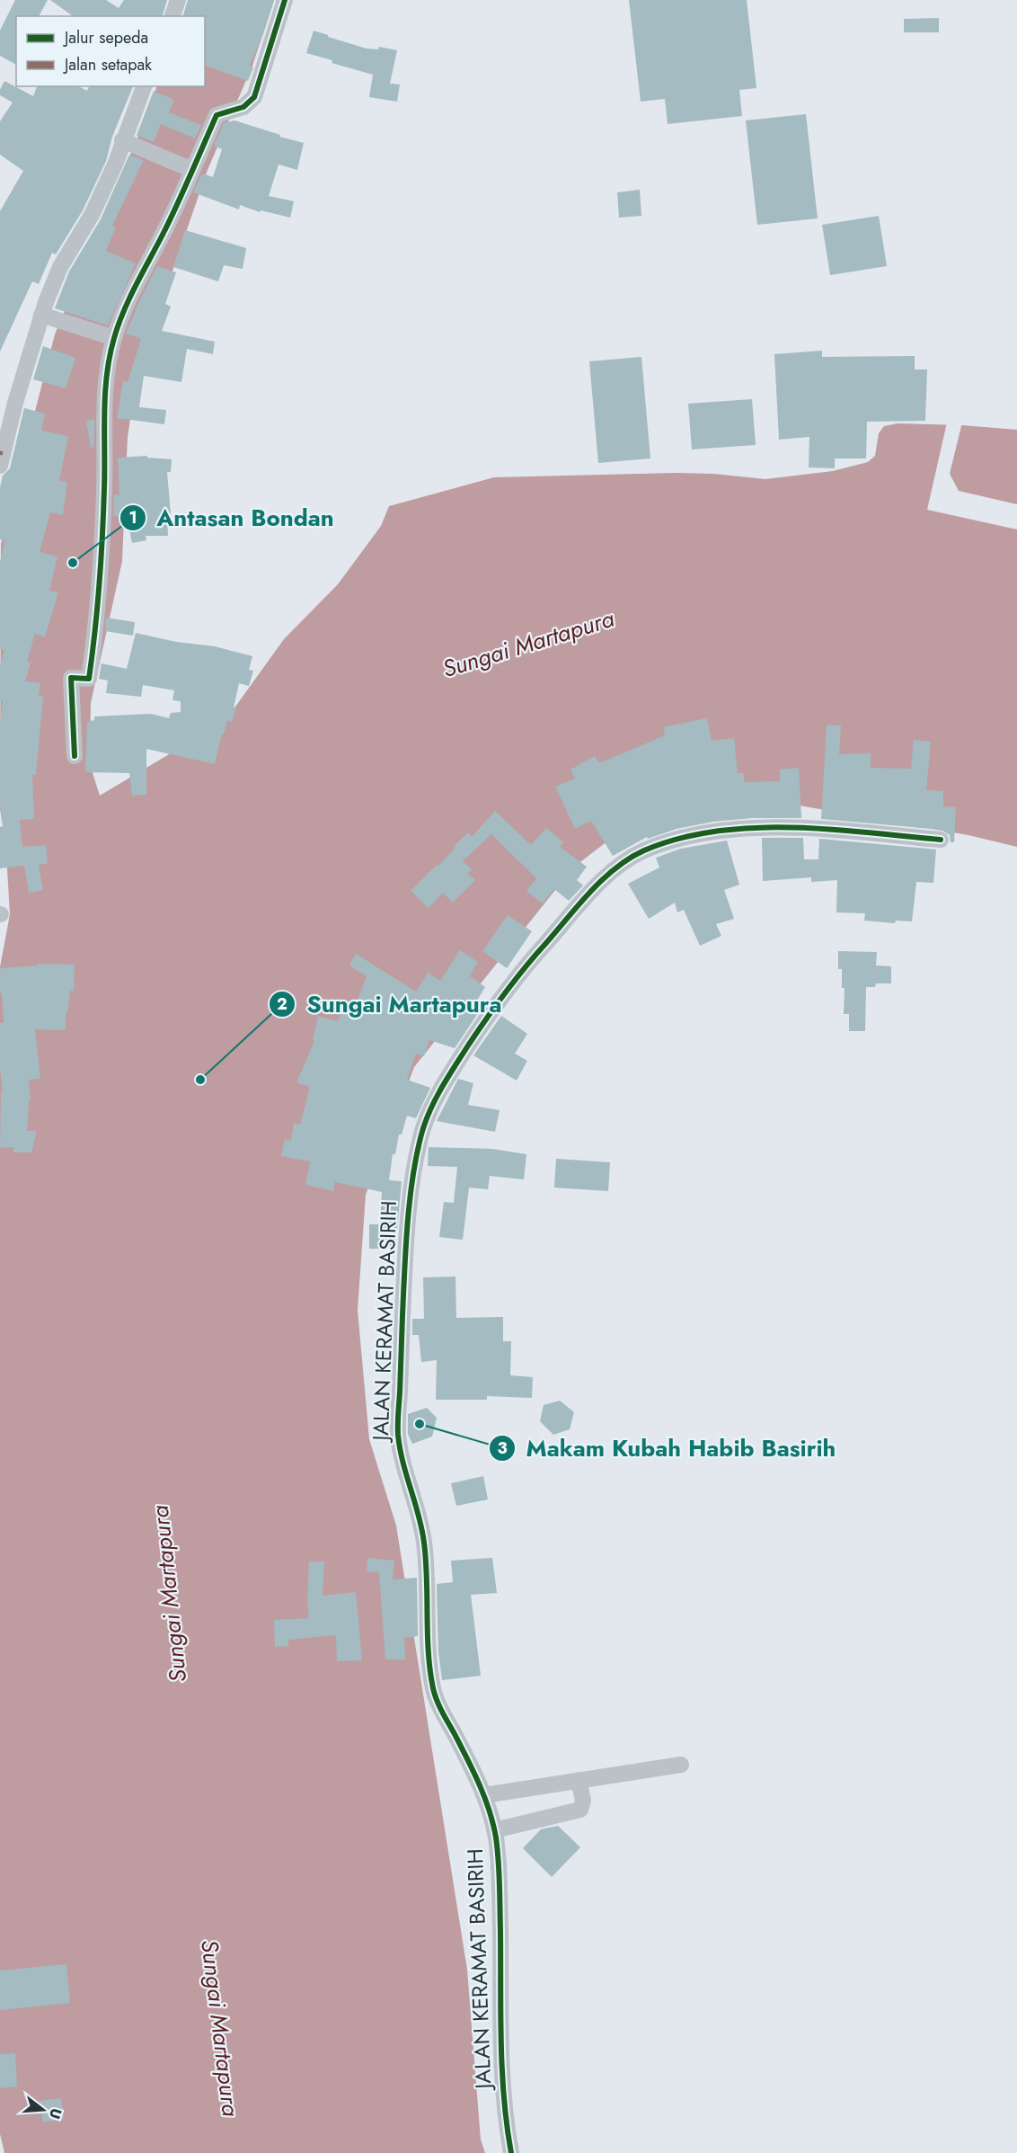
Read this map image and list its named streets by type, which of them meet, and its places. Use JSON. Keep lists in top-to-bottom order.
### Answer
{
  "streets": {
    "street": ["JALAN KERAMAT BASIRIH"]
  },
  "water": ["Sungai Martapura"],
  "places": ["Antasan Bondan", "Sungai Martapura", "Makam Kubah Habib Basirih"],
  "legend": ["Jalur sepeda", "Jalan setapak"],
  "north": "right"
}
